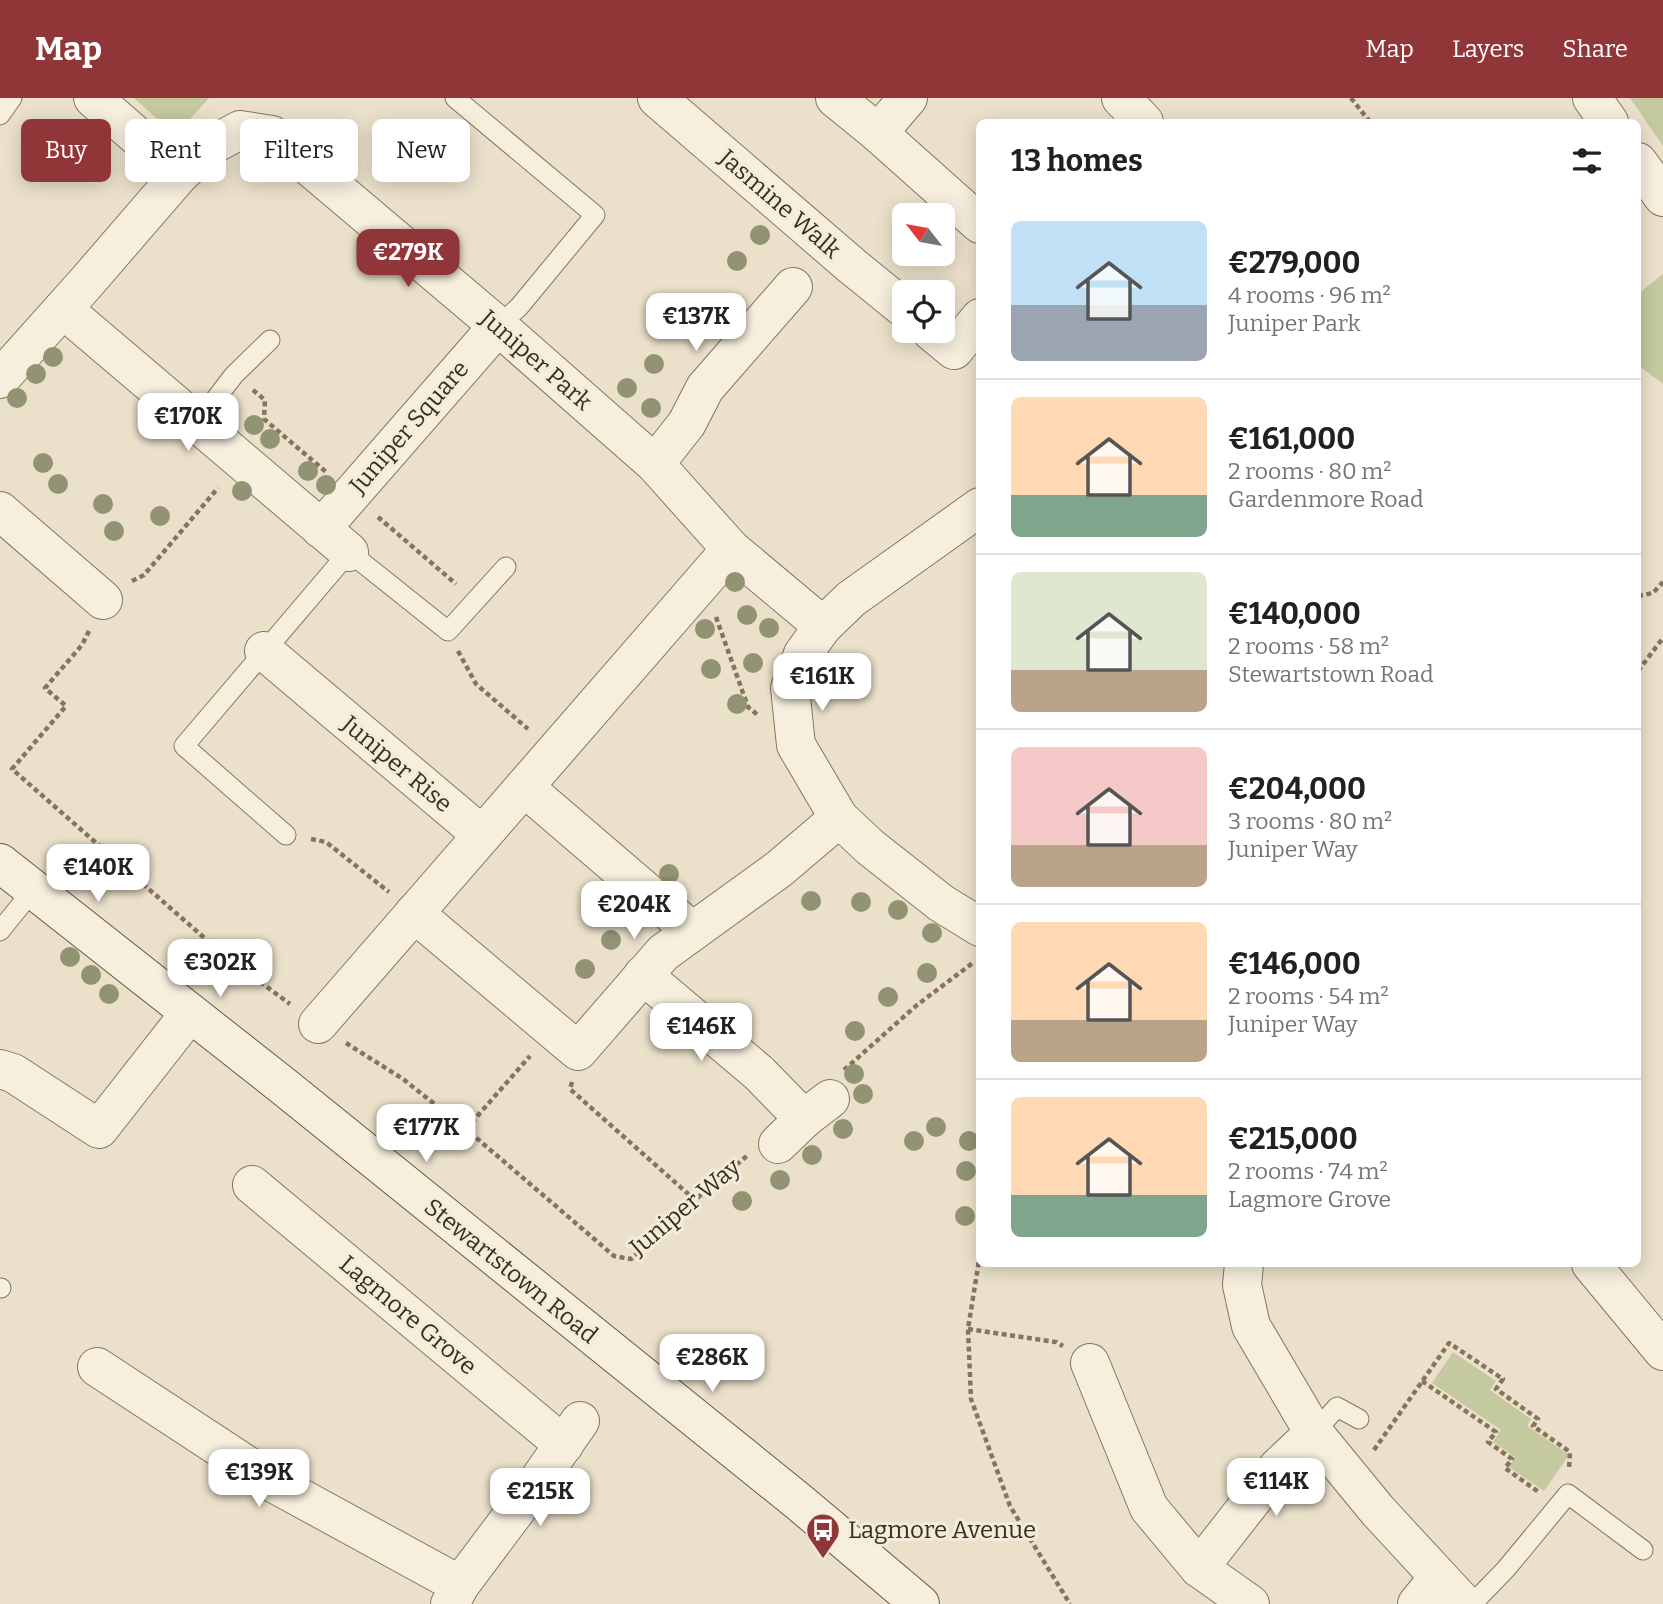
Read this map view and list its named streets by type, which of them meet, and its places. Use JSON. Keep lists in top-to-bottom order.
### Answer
{
  "streets": {
    "street": [
      "Jasmine Walk",
      "Juniper Park",
      "Juniper Square",
      "Juniper Rise",
      "Stewartstown Road",
      "Lagmore Grove"
    ],
    "path": ["Juniper Way"]
  },
  "crossings": [
    ["Juniper Park", "Juniper Square"]
  ],
  "places": {
    "bus stop": ["Lagmore Avenue"]
  },
  "north": "top left",
  "page": {
    "header": "Map",
    "nav": ["Map", "Layers", "Share"],
    "chip": [
      "Buy",
      "Rent",
      "Filters",
      "New"
    ],
    "heading": "13 homes",
    "list": [
      {
        "name": "€279,000",
        "note": "4 rooms · 96 m² · Juniper Park"
      },
      {
        "name": "€161,000",
        "note": "2 rooms · 80 m² · Gardenmore Road"
      },
      {
        "name": "€140,000",
        "note": "2 rooms · 58 m² · Stewartstown Road"
      },
      {
        "name": "€204,000",
        "note": "3 rooms · 80 m² · Juniper Way"
      },
      {
        "name": "€146,000",
        "note": "2 rooms · 54 m² · Juniper Way"
      },
      {
        "name": "€215,000",
        "note": "2 rooms · 74 m² · Lagmore Grove"
      }
    ],
    "price": [
      "€279K",
      "€137K",
      "€170K",
      "€161K",
      "€140K",
      "€204K",
      "€302K",
      "€146K",
      "€177K",
      "€286K",
      "€139K",
      "€114K",
      "€215K"
    ]
  }
}
